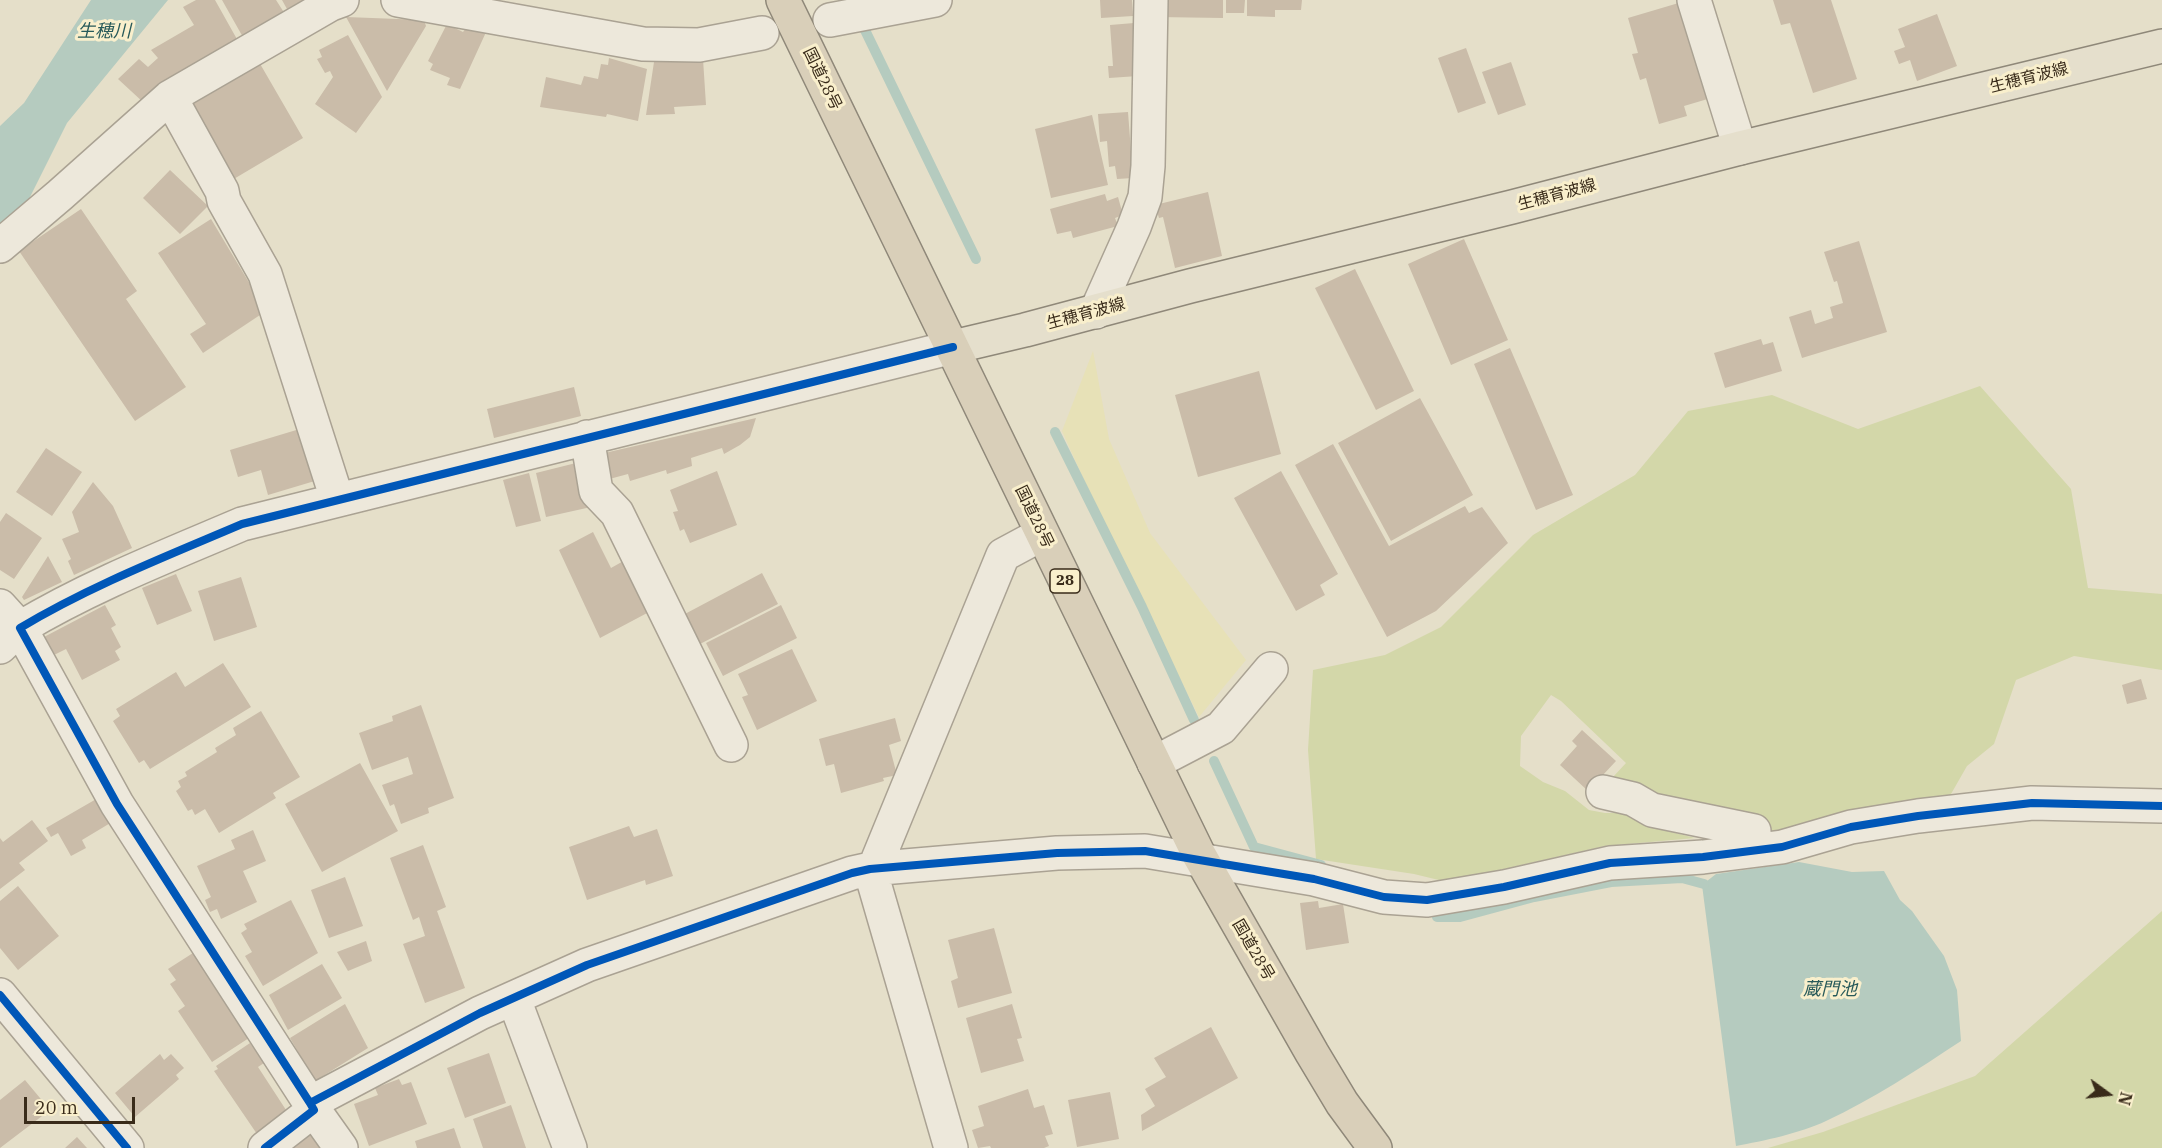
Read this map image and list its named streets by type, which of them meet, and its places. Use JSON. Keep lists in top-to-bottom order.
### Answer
{
  "streets": {
    "highway": ["国道28号", "28"],
    "main road": ["生穂育波線"]
  },
  "crossings": [
    ["生穂育波線", "国道28号"]
  ],
  "water": ["生穂川", "蔵門池"],
  "scale_bar": "20 m",
  "north": "right"
}
